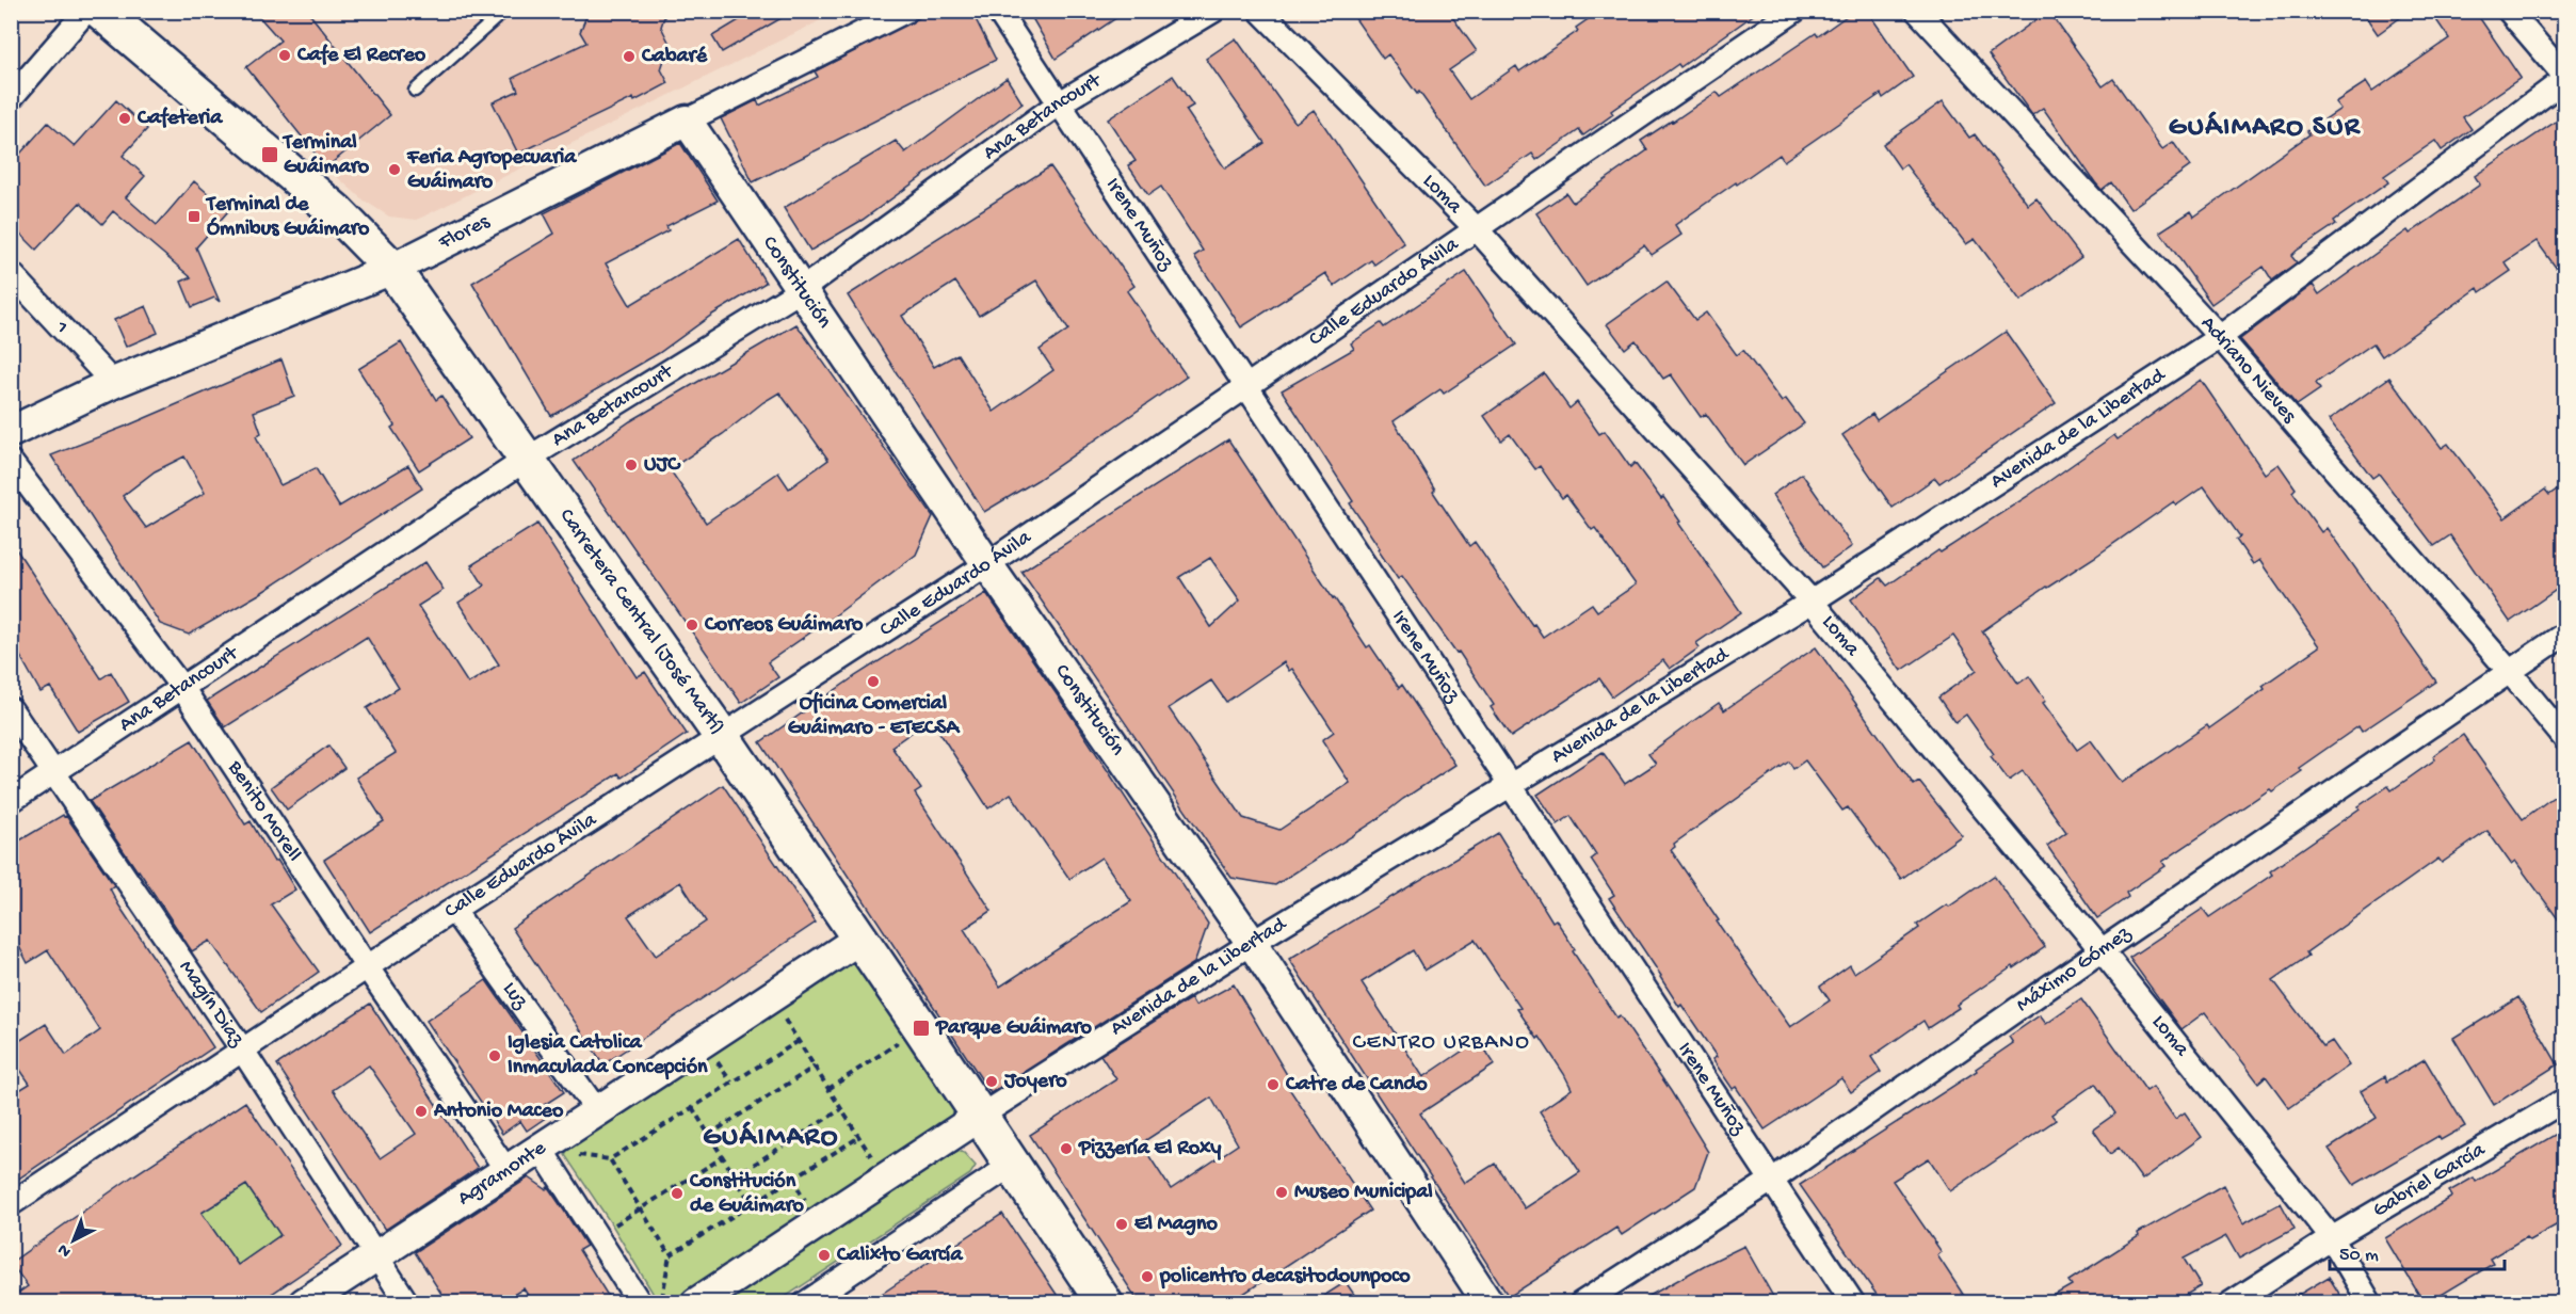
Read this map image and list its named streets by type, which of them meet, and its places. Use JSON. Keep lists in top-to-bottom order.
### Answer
{
  "streets": {
    "highway": ["Carretera Central (José Martí)"],
    "street": [
      "Ana Betancourt",
      "Loma",
      "Irene Muñoz",
      "Flores",
      "Constitución",
      "Calle Eduardo Ávila",
      "1",
      "Adriano Nieves",
      "Avenida de la Libertad",
      "Benito Morell",
      "Máximo Gómez",
      "Luz",
      "Magín Diaz",
      "Agramonte",
      "Gabriel García"
    ]
  },
  "crossings": [
    ["Ana Betancourt", "Irene Muñoz"],
    ["Ana Betancourt", "Constitución"],
    ["Ana Betancourt", "Carretera Central (José Martí)"],
    ["Ana Betancourt", "Benito Morell"],
    ["Ana Betancourt", "Magín Diaz"],
    ["Loma", "Calle Eduardo Ávila"],
    ["Loma", "Avenida de la Libertad"],
    ["Loma", "Máximo Gómez"],
    ["Loma", "Gabriel García"],
    ["Irene Muñoz", "Calle Eduardo Ávila"],
    ["Irene Muñoz", "Avenida de la Libertad"],
    ["Irene Muñoz", "Máximo Gómez"],
    ["Flores", "Constitución"],
    ["Flores", "1"],
    ["Flores", "Carretera Central (José Martí)"],
    ["Constitución", "Calle Eduardo Ávila"],
    ["Constitución", "Avenida de la Libertad"],
    ["Calle Eduardo Ávila", "Carretera Central (José Martí)"],
    ["Calle Eduardo Ávila", "Benito Morell"],
    ["Calle Eduardo Ávila", "Luz"],
    ["Calle Eduardo Ávila", "Magín Diaz"],
    ["Adriano Nieves", "Avenida de la Libertad"],
    ["Adriano Nieves", "Máximo Gómez"],
    ["Avenida de la Libertad", "Carretera Central (José Martí)"],
    ["Carretera Central (José Martí)", "Agramonte"],
    ["Benito Morell", "Agramonte"],
    ["Luz", "Agramonte"],
    ["Magín Diaz", "Agramonte"]
  ],
  "districts": ["GUÁIMARO SUR", "CENTRO URBANO", "GUÁIMARO"],
  "places": {
    "other": [
      "Cafe El Recreo",
      "Cabaré",
      "Cafeteria",
      "Feria Agropecuaria Guáimaro",
      "UJC",
      "Correos Guáimaro",
      "Oficina Comercial Guáimaro - ETECSA",
      "Iglesia Catolica Inmaculada Concepción",
      "Joyero",
      "Catre de Cando",
      "Antonio Maceo",
      "Pizzería El Roxy",
      "Museo Municipal",
      "Constitución de Guáimaro",
      "El Magno",
      "Calixto García",
      "policentro decasitodounpoco"
    ],
    "transit": ["Terminal Guáimaro", "Terminal de Ómnibus Guáimaro", "Parque Guáimaro"]
  },
  "scale_bar": "50 m",
  "north": "bottom left"
}
